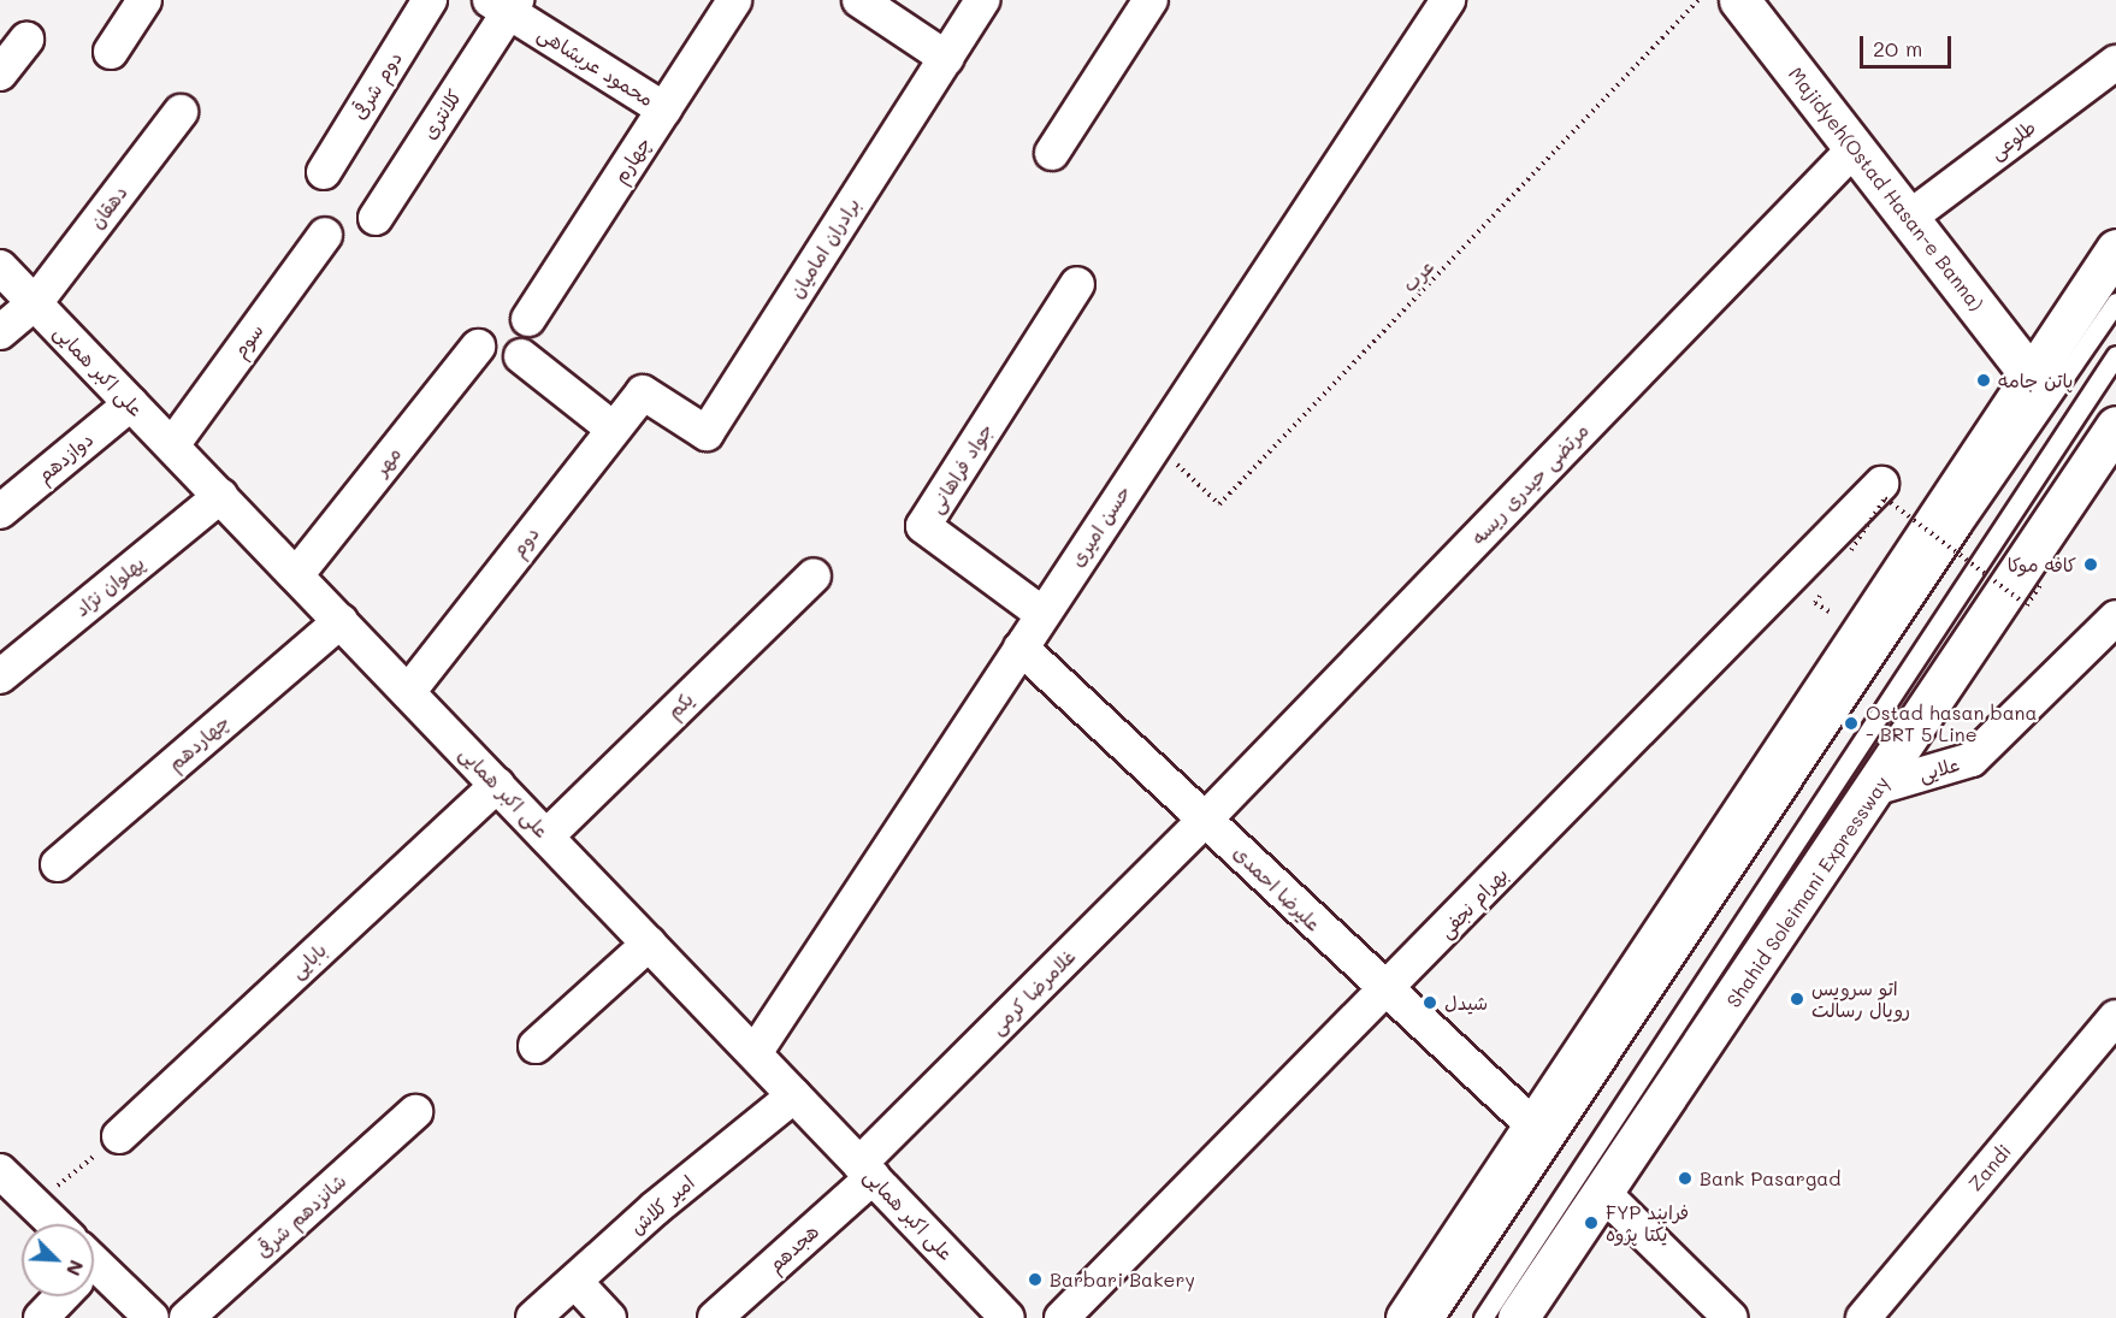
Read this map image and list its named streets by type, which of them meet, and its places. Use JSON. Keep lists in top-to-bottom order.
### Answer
{
  "streets": {
    "main road": ["Majidyeh(Ostad Hasan-e Banna)", "Shahid Soleimani Expressway"],
    "street": [
      "محمود عربشاهی",
      "دوم شرقی",
      "کلانتری",
      "طلوعی",
      "چهارم",
      "دهقان",
      "برادران امامیان",
      "سوم",
      "علی اکبر همایی",
      "دوازدهم",
      "مهر",
      "جواد فراهانی",
      "مرتضی حیدری ریسه",
      "حسن امیری",
      "دوم",
      "پهلوان نژاد",
      "یکم",
      "چهاردهم",
      "علایی",
      "علیرضا احمدی",
      "بهرام نجفی",
      "بابایی",
      "غلامرضا کرمی",
      "Zandi",
      "امیر کلاش",
      "شانزدهم شرقی",
      "هجدهم"
    ],
    "path": ["عرب"]
  },
  "crossings": [
    ["محمود عربشاهی", "کلانتری"],
    ["محمود عربشاهی", "چهارم"],
    ["طلوعی", "Majidyeh(Ostad Hasan-e Banna)"],
    ["Majidyeh(Ostad Hasan-e Banna)", "مرتضی حیدری ریسه"],
    ["دهقان", "علی اکبر همایی"],
    ["برادران امامیان", "دوم"],
    ["عرب", "حسن امیری"],
    ["سوم", "علی اکبر همایی"],
    ["علی اکبر همایی", "دوازدهم"],
    ["علی اکبر همایی", "مهر"],
    ["علی اکبر همایی", "حسن امیری"],
    ["علی اکبر همایی", "دوم"],
    ["علی اکبر همایی", "پهلوان نژاد"],
    ["علی اکبر همایی", "یکم"],
    ["علی اکبر همایی", "چهاردهم"],
    ["علی اکبر همایی", "بابایی"],
    ["علی اکبر همایی", "غلامرضا کرمی"],
    ["علی اکبر همایی", "امیر کلاش"],
    ["علی اکبر همایی", "هجدهم"],
    ["جواد فراهانی", "حسن امیری"],
    ["مرتضی حیدری ریسه", "علیرضا احمدی"],
    ["مرتضی حیدری ریسه", "غلامرضا کرمی"],
    ["حسن امیری", "علیرضا احمدی"],
    ["علایی", "Shahid Soleimani Expressway"],
    ["علیرضا احمدی", "بهرام نجفی"],
    ["علیرضا احمدی", "غلامرضا کرمی"],
    ["غلامرضا کرمی", "هجدهم"]
  ],
  "places": [
    "پاتن جامه",
    "کافه موکا",
    "Ostad hasan bana - BRT 5 Line",
    "اتو سرویس رویال رسالت",
    "شیدل",
    "Bank Pasargad",
    "FYP فرایند یکتا پژوه",
    "Barbari Bakery"
  ],
  "scale_bar": "20 m",
  "north": "bottom right"
}
